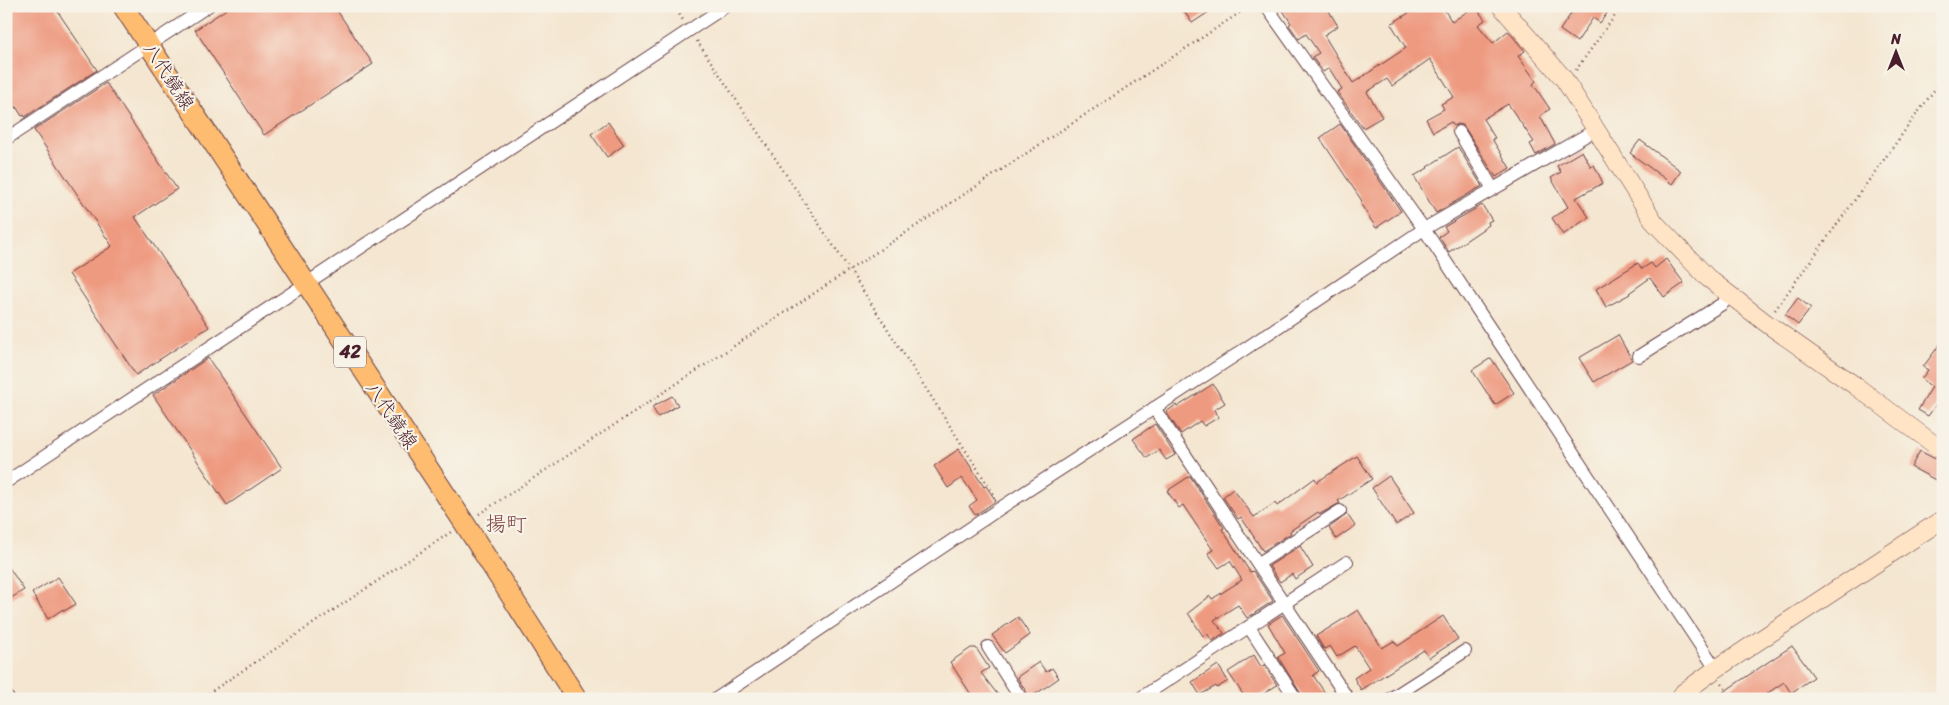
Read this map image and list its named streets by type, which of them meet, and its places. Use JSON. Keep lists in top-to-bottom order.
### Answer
{
  "streets": {
    "main road": ["八代鏡線", "42"]
  },
  "districts": ["揚町"],
  "north": "top"
}
